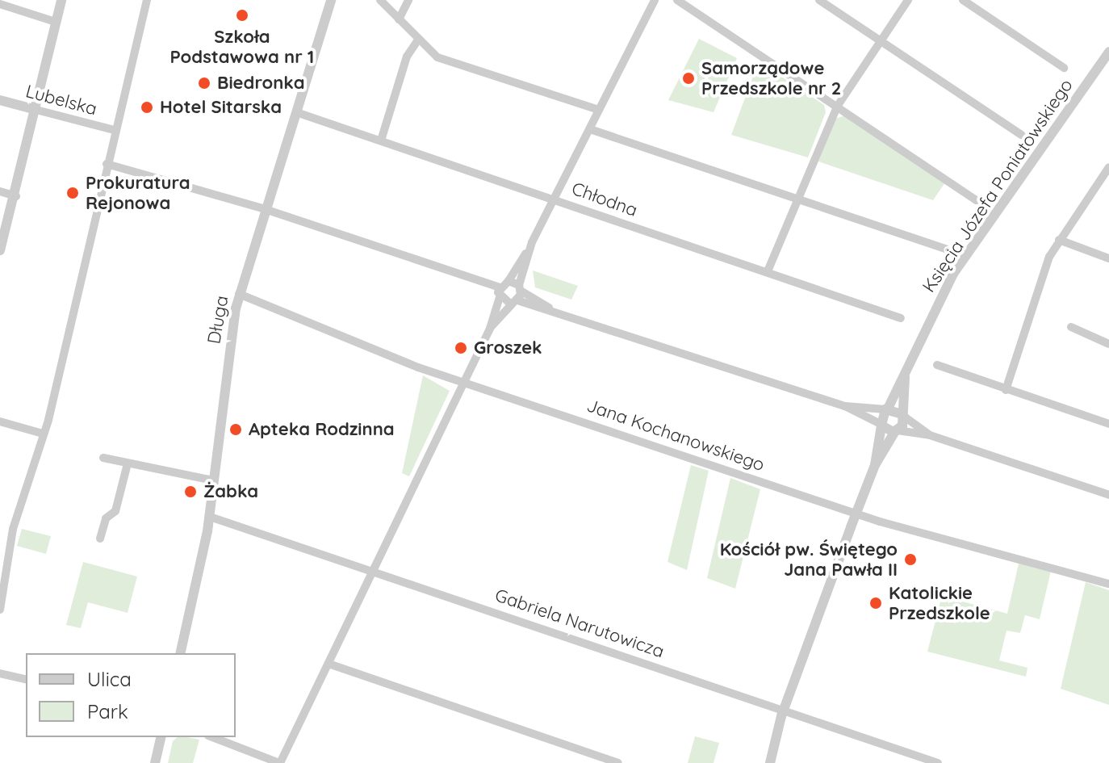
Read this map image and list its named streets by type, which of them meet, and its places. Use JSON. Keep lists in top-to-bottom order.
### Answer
{
  "streets": {
    "street": [
      "Lubelska",
      "Księcia Józefa Poniatowskiego",
      "Chłodna",
      "Długa",
      "Jana Kochanowskiego",
      "Gabriela Narutowicza"
    ]
  },
  "crossings": [
    ["Chłodna", "Długa"],
    ["Długa", "Jana Kochanowskiego"],
    ["Długa", "Gabriela Narutowicza"]
  ],
  "places": [
    "Szkoła Podstawowa nr 1",
    "Samorządowe Przedszkole nr 2",
    "Biedronka",
    "Hotel Sitarska",
    "Prokuratura Rejonowa",
    "Groszek",
    "Apteka Rodzinna",
    "Żabka",
    "Kościół pw. Świętego Jana Pawła II",
    "Katolickie Przedszkole"
  ],
  "legend": ["Ulica", "Park"]
}
